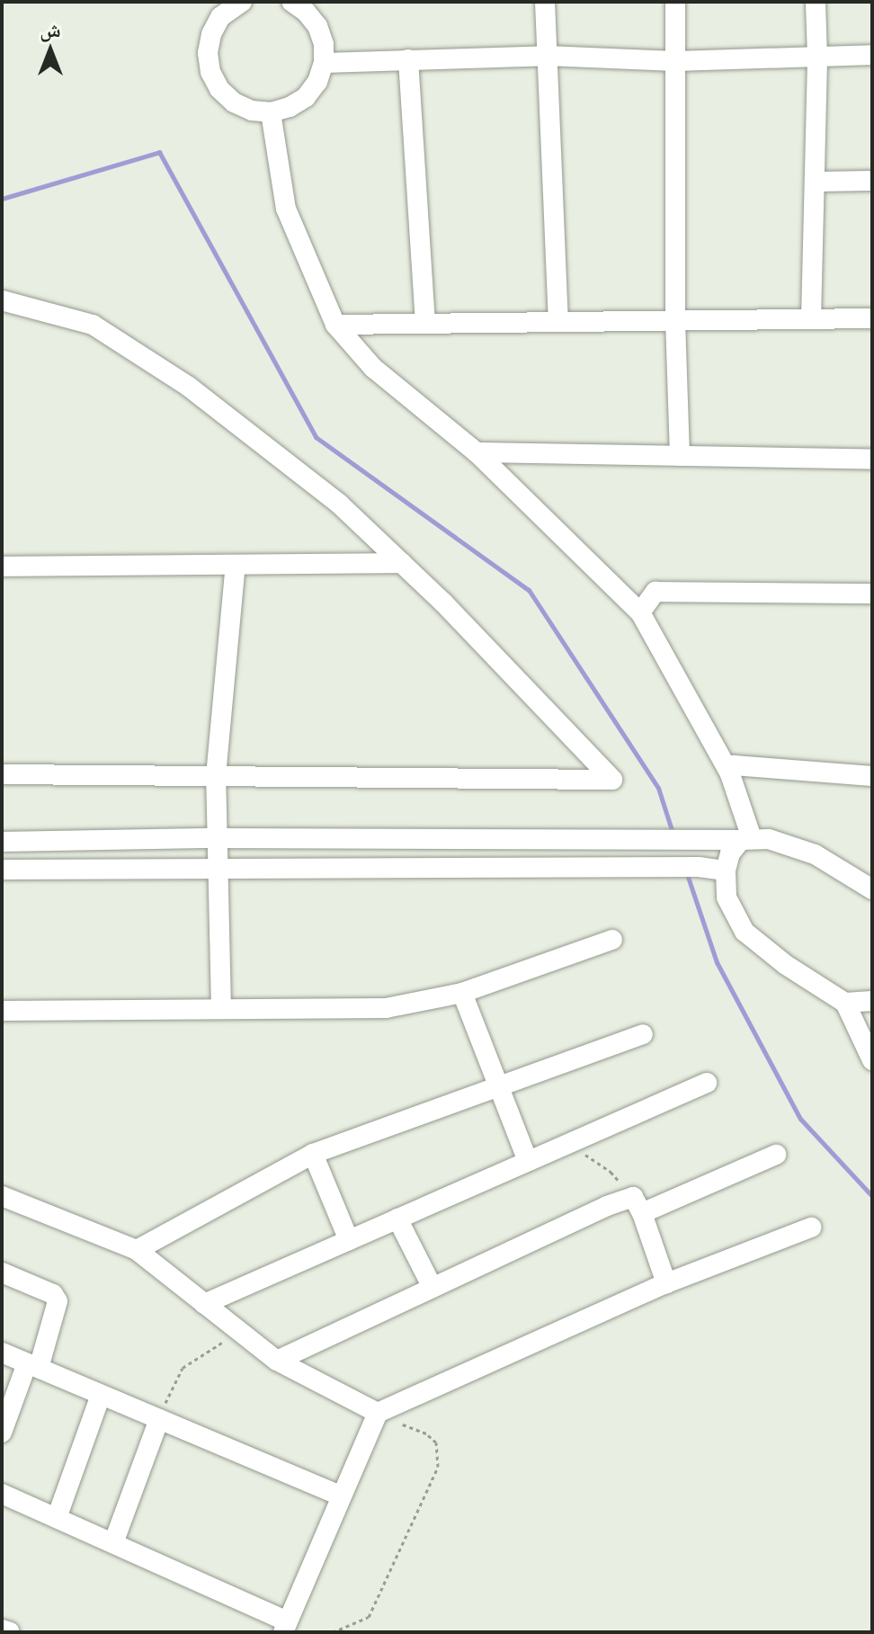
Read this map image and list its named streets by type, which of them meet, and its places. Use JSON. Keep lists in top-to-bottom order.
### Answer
{
  "north": "top"
}
